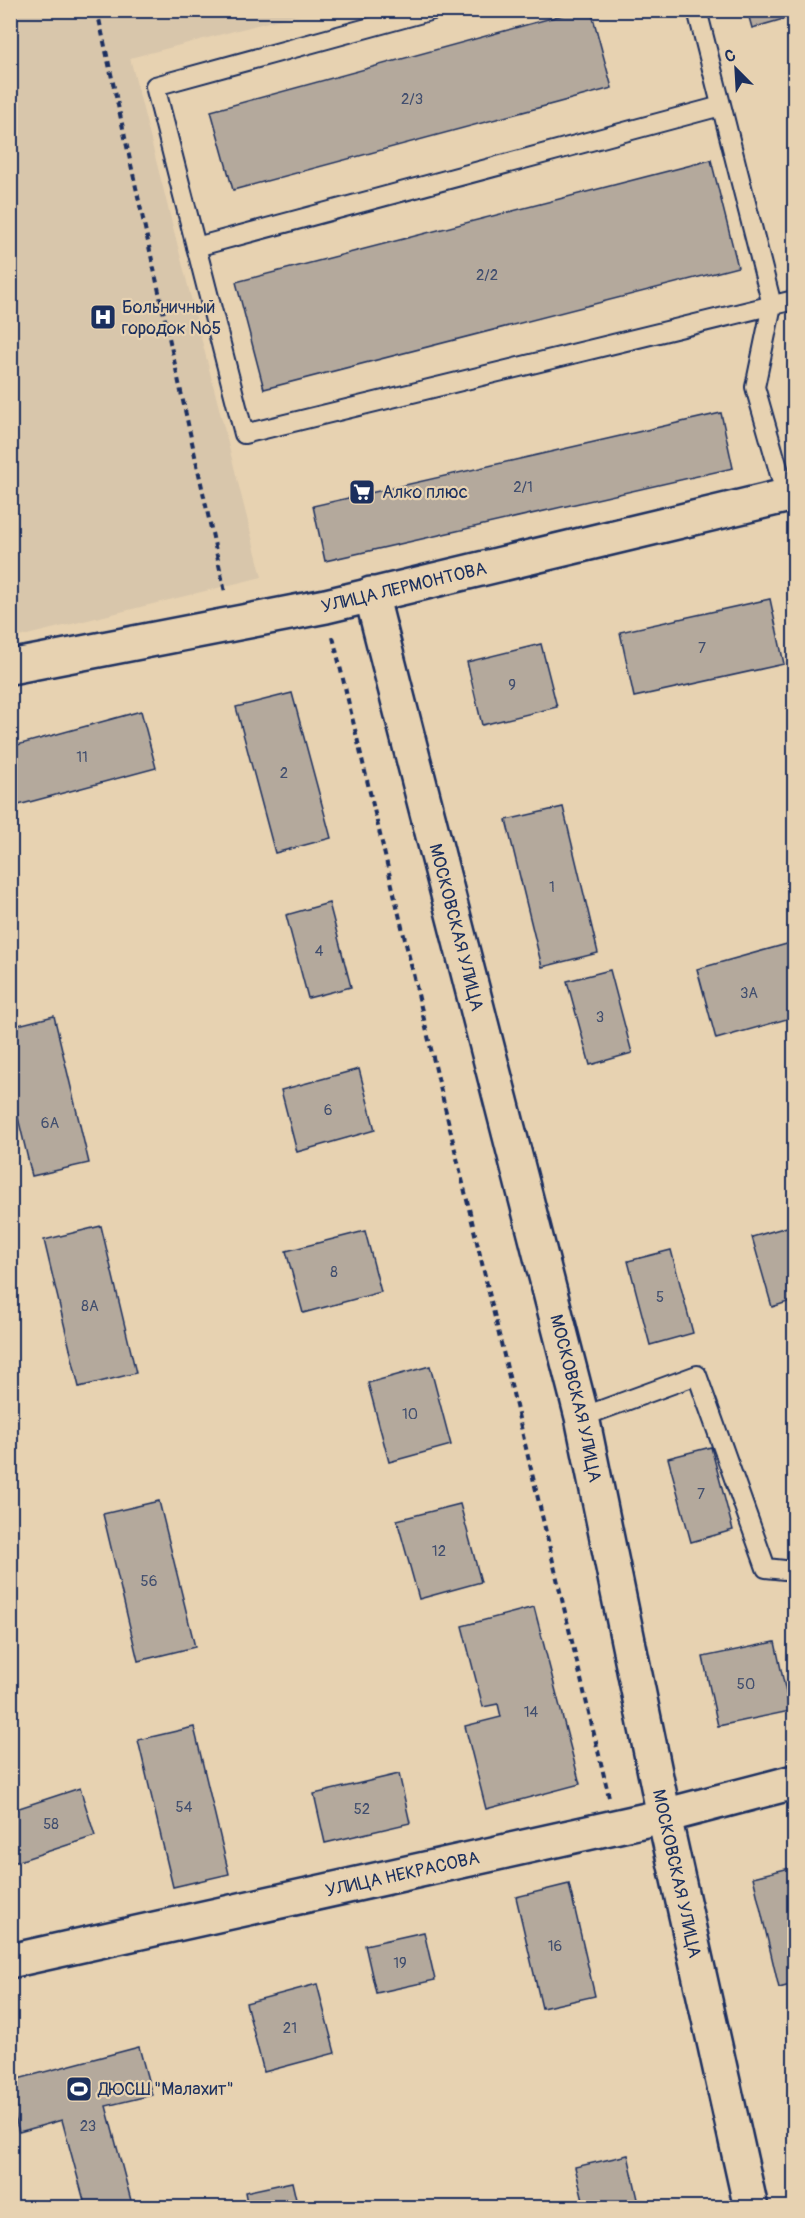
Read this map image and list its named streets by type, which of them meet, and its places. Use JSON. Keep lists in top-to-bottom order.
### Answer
{
  "streets": {
    "street": ["УЛИЦА ЛЕРМОНТОВА", "МОСКОВСКАЯ УЛИЦА", "УЛИЦА НЕКРАСОВА"]
  },
  "crossings": [
    ["УЛИЦА ЛЕРМОНТОВА", "МОСКОВСКАЯ УЛИЦА"],
    ["МОСКОВСКАЯ УЛИЦА", "УЛИЦА НЕКРАСОВА"]
  ],
  "places": {
    "hospital": ["Больничный городок №5"],
    "supermarket": ["Алко плюс"],
    "sports": ["ДЮСШ \"Малахит\""]
  },
  "house_numbers": [
    "2/3",
    "2/2",
    "2/1",
    "7",
    "9",
    "11",
    "2",
    "1",
    "4",
    "3А",
    "3",
    "6",
    "6А",
    "8",
    "5",
    "8А",
    "10",
    "7",
    "12",
    "56",
    "50",
    "14",
    "54",
    "52",
    "58",
    "16",
    "19",
    "21",
    "23"
  ],
  "north": "top left"
}
